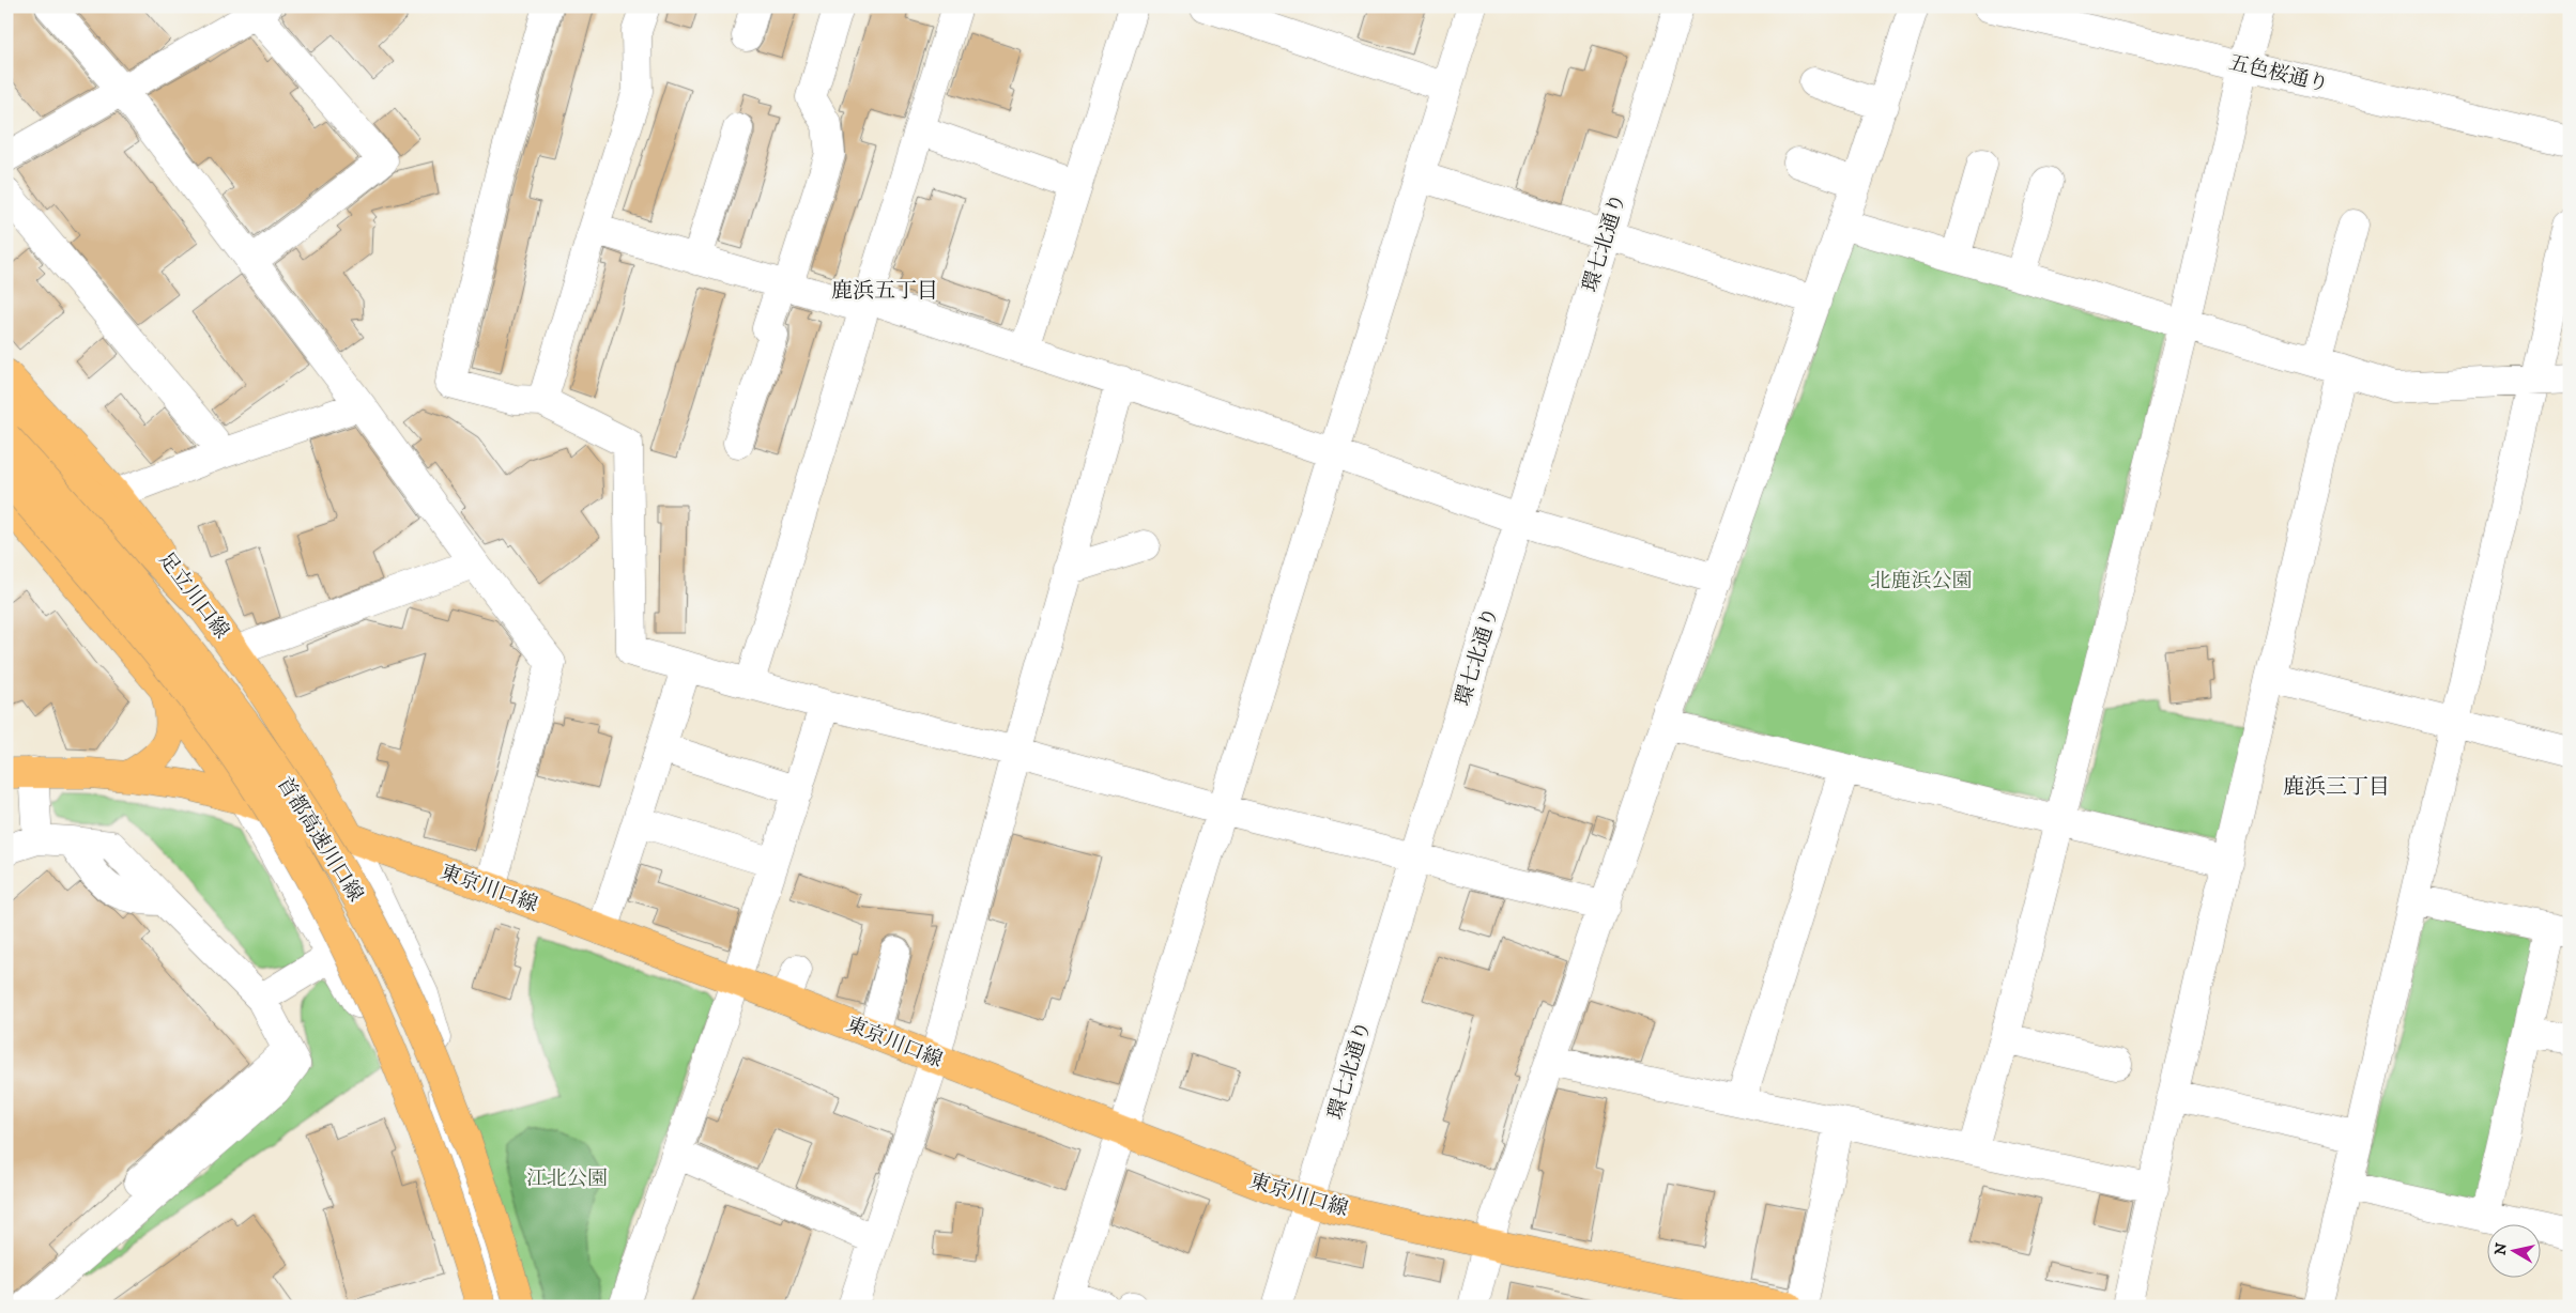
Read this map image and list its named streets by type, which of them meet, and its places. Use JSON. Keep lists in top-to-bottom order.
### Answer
{
  "streets": {
    "main road": ["足立川口線", "首都高速川口線", "東京川口線"],
    "street": ["五色桜通り", "環七北通り"]
  },
  "crossings": [
    ["環七北通り", "東京川口線"],
    ["足立川口線", "東京川口線"]
  ],
  "districts": ["鹿浜五丁目", "鹿浜三丁目"],
  "parks": ["北鹿浜公園", "江北公園"],
  "north": "left"
}
